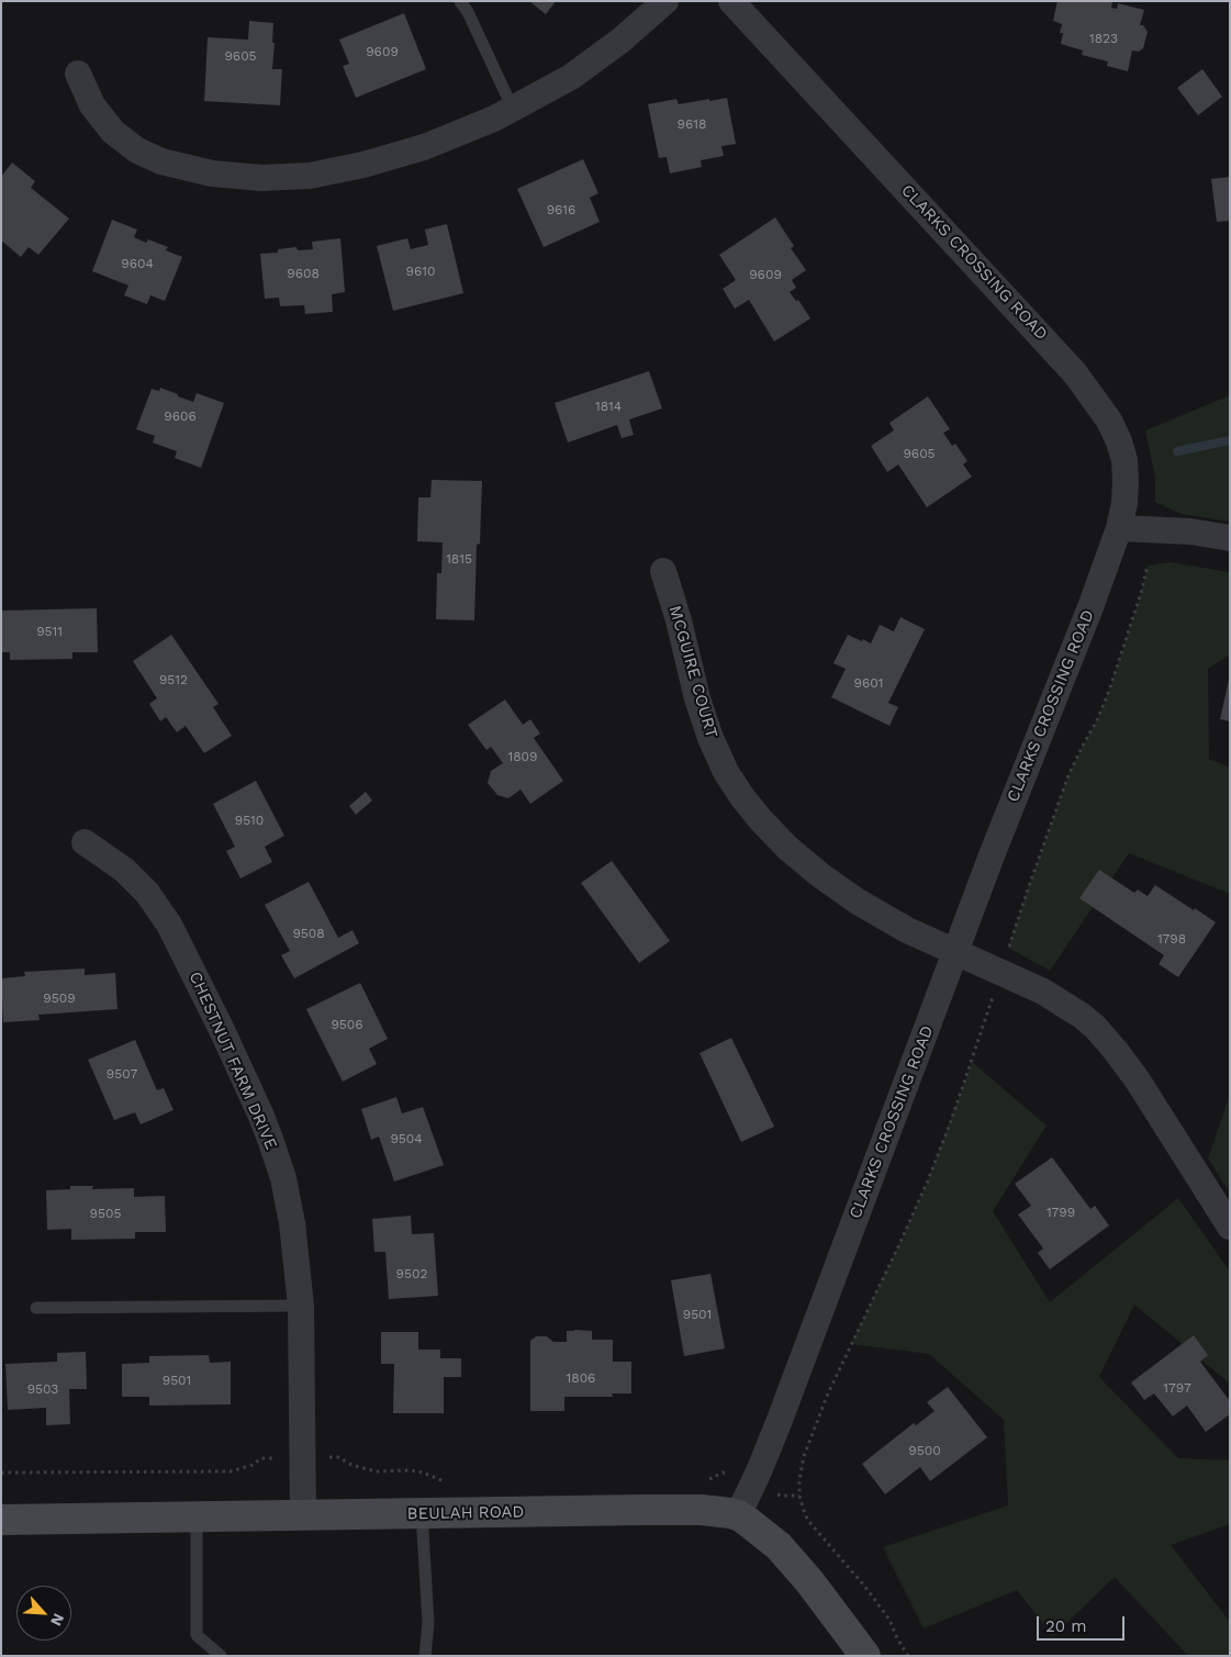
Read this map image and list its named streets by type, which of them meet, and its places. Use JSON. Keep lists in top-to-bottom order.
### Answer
{
  "streets": {
    "main road": ["BEULAH ROAD"],
    "street": ["CLARKS CROSSING ROAD", "MCGUIRE COURT", "CHESTNUT FARM DRIVE"]
  },
  "crossings": [
    ["CLARKS CROSSING ROAD", "MCGUIRE COURT"],
    ["CLARKS CROSSING ROAD", "BEULAH ROAD"],
    ["CHESTNUT FARM DRIVE", "BEULAH ROAD"]
  ],
  "house_numbers": [
    "1823",
    "9609",
    "9605",
    "9618",
    "9616",
    "9604",
    "9610",
    "9608",
    "9609",
    "1814",
    "9606",
    "9605",
    "1815",
    "9511",
    "9512",
    "9601",
    "1809",
    "9510",
    "9508",
    "1798",
    "9509",
    "9506",
    "9507",
    "9504",
    "1799",
    "9505",
    "9502",
    "9501",
    "1806",
    "9501",
    "1797",
    "9503",
    "9500"
  ],
  "scale_bar": "20 m",
  "north": "bottom right"
}
